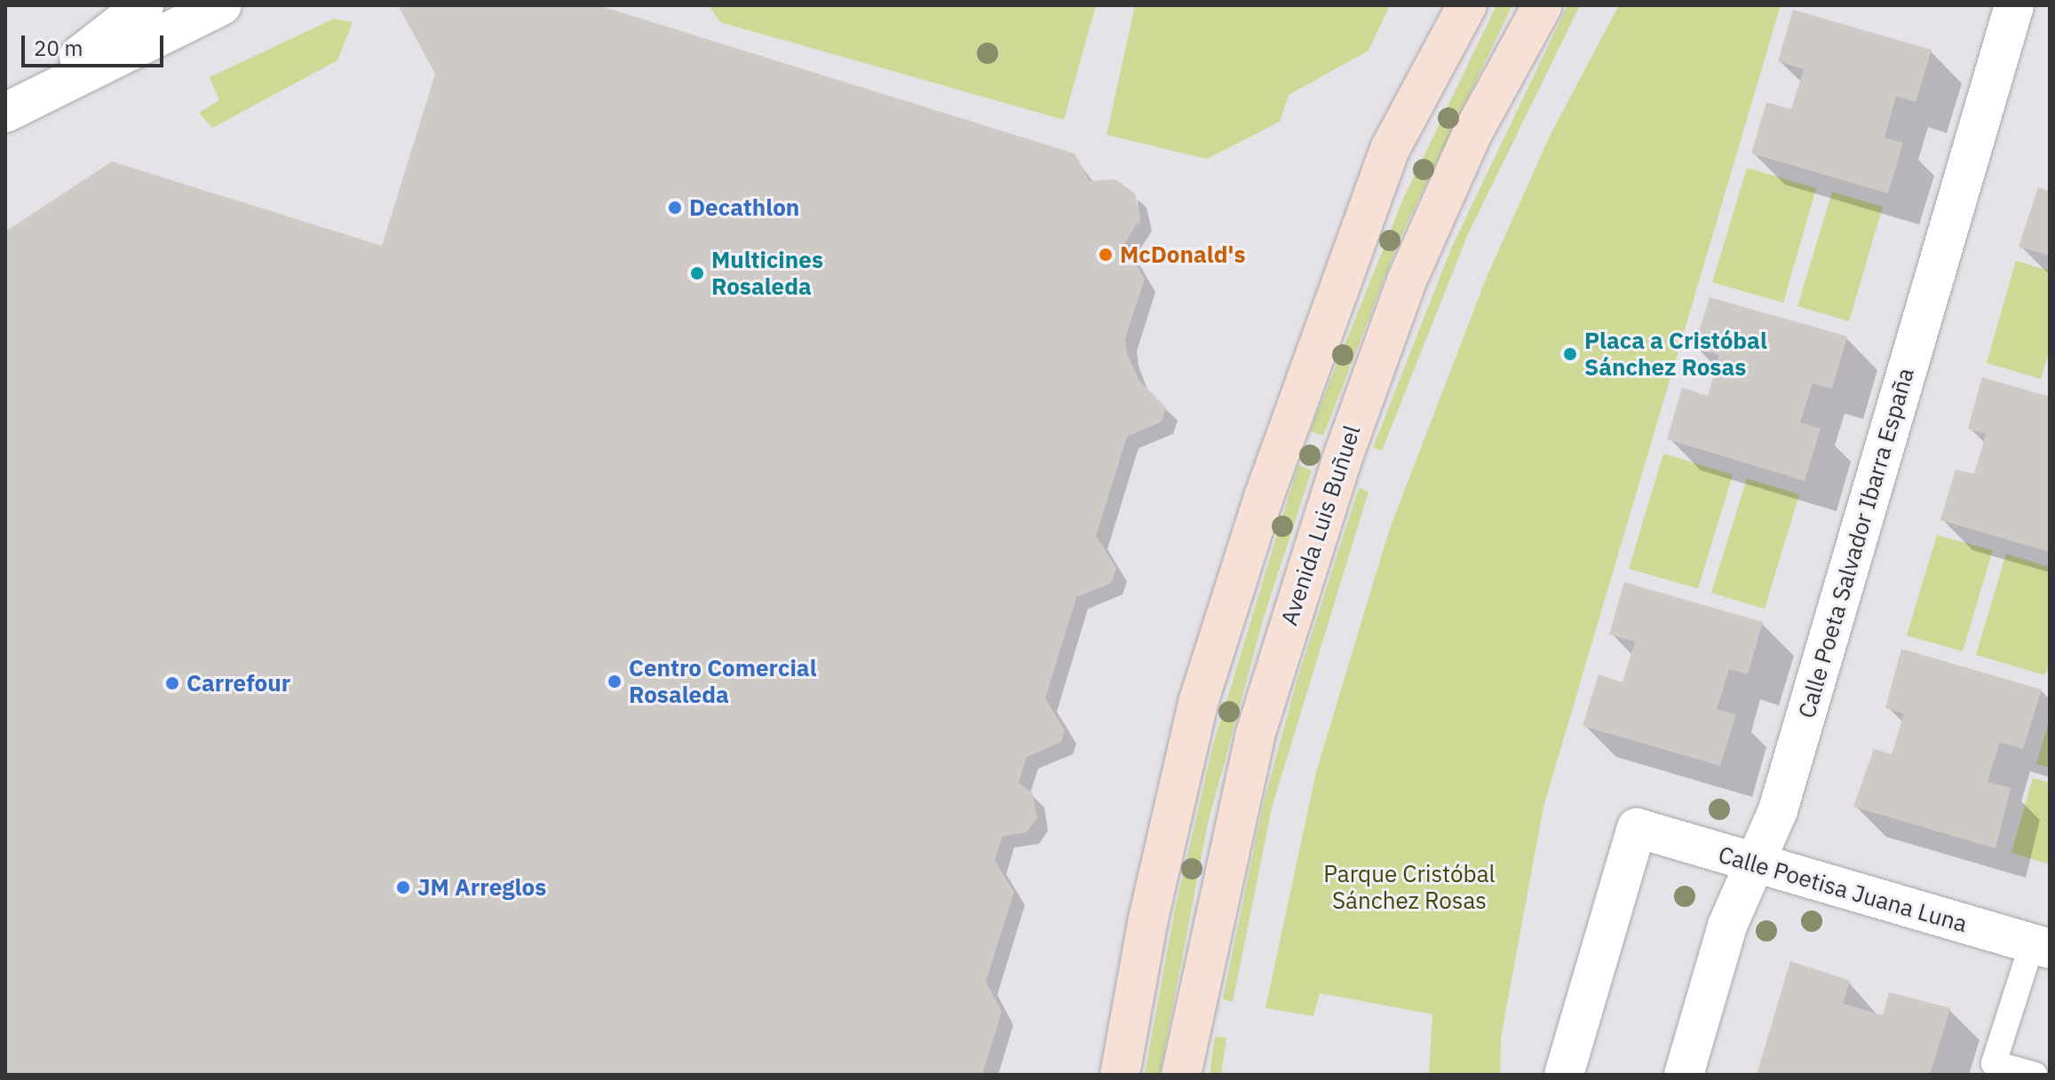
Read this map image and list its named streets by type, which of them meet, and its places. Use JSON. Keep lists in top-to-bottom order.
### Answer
{
  "streets": {
    "main road": ["Avenida Luis Buñuel"],
    "street": ["Calle Poeta Salvador Ibarra España", "Calle Poetisa Juana Luna"]
  },
  "crossings": [
    ["Calle Poeta Salvador Ibarra España", "Calle Poetisa Juana Luna"]
  ],
  "parks": ["Parque Cristóbal Sánchez Rosas"],
  "places": [
    "Decathlon",
    "McDonald's",
    "Multicines Rosaleda",
    "Placa a Cristóbal Sánchez Rosas",
    "Centro Comercial Rosaleda",
    "Carrefour",
    "JM Arreglos"
  ],
  "scale_bar": "20 m"
}
